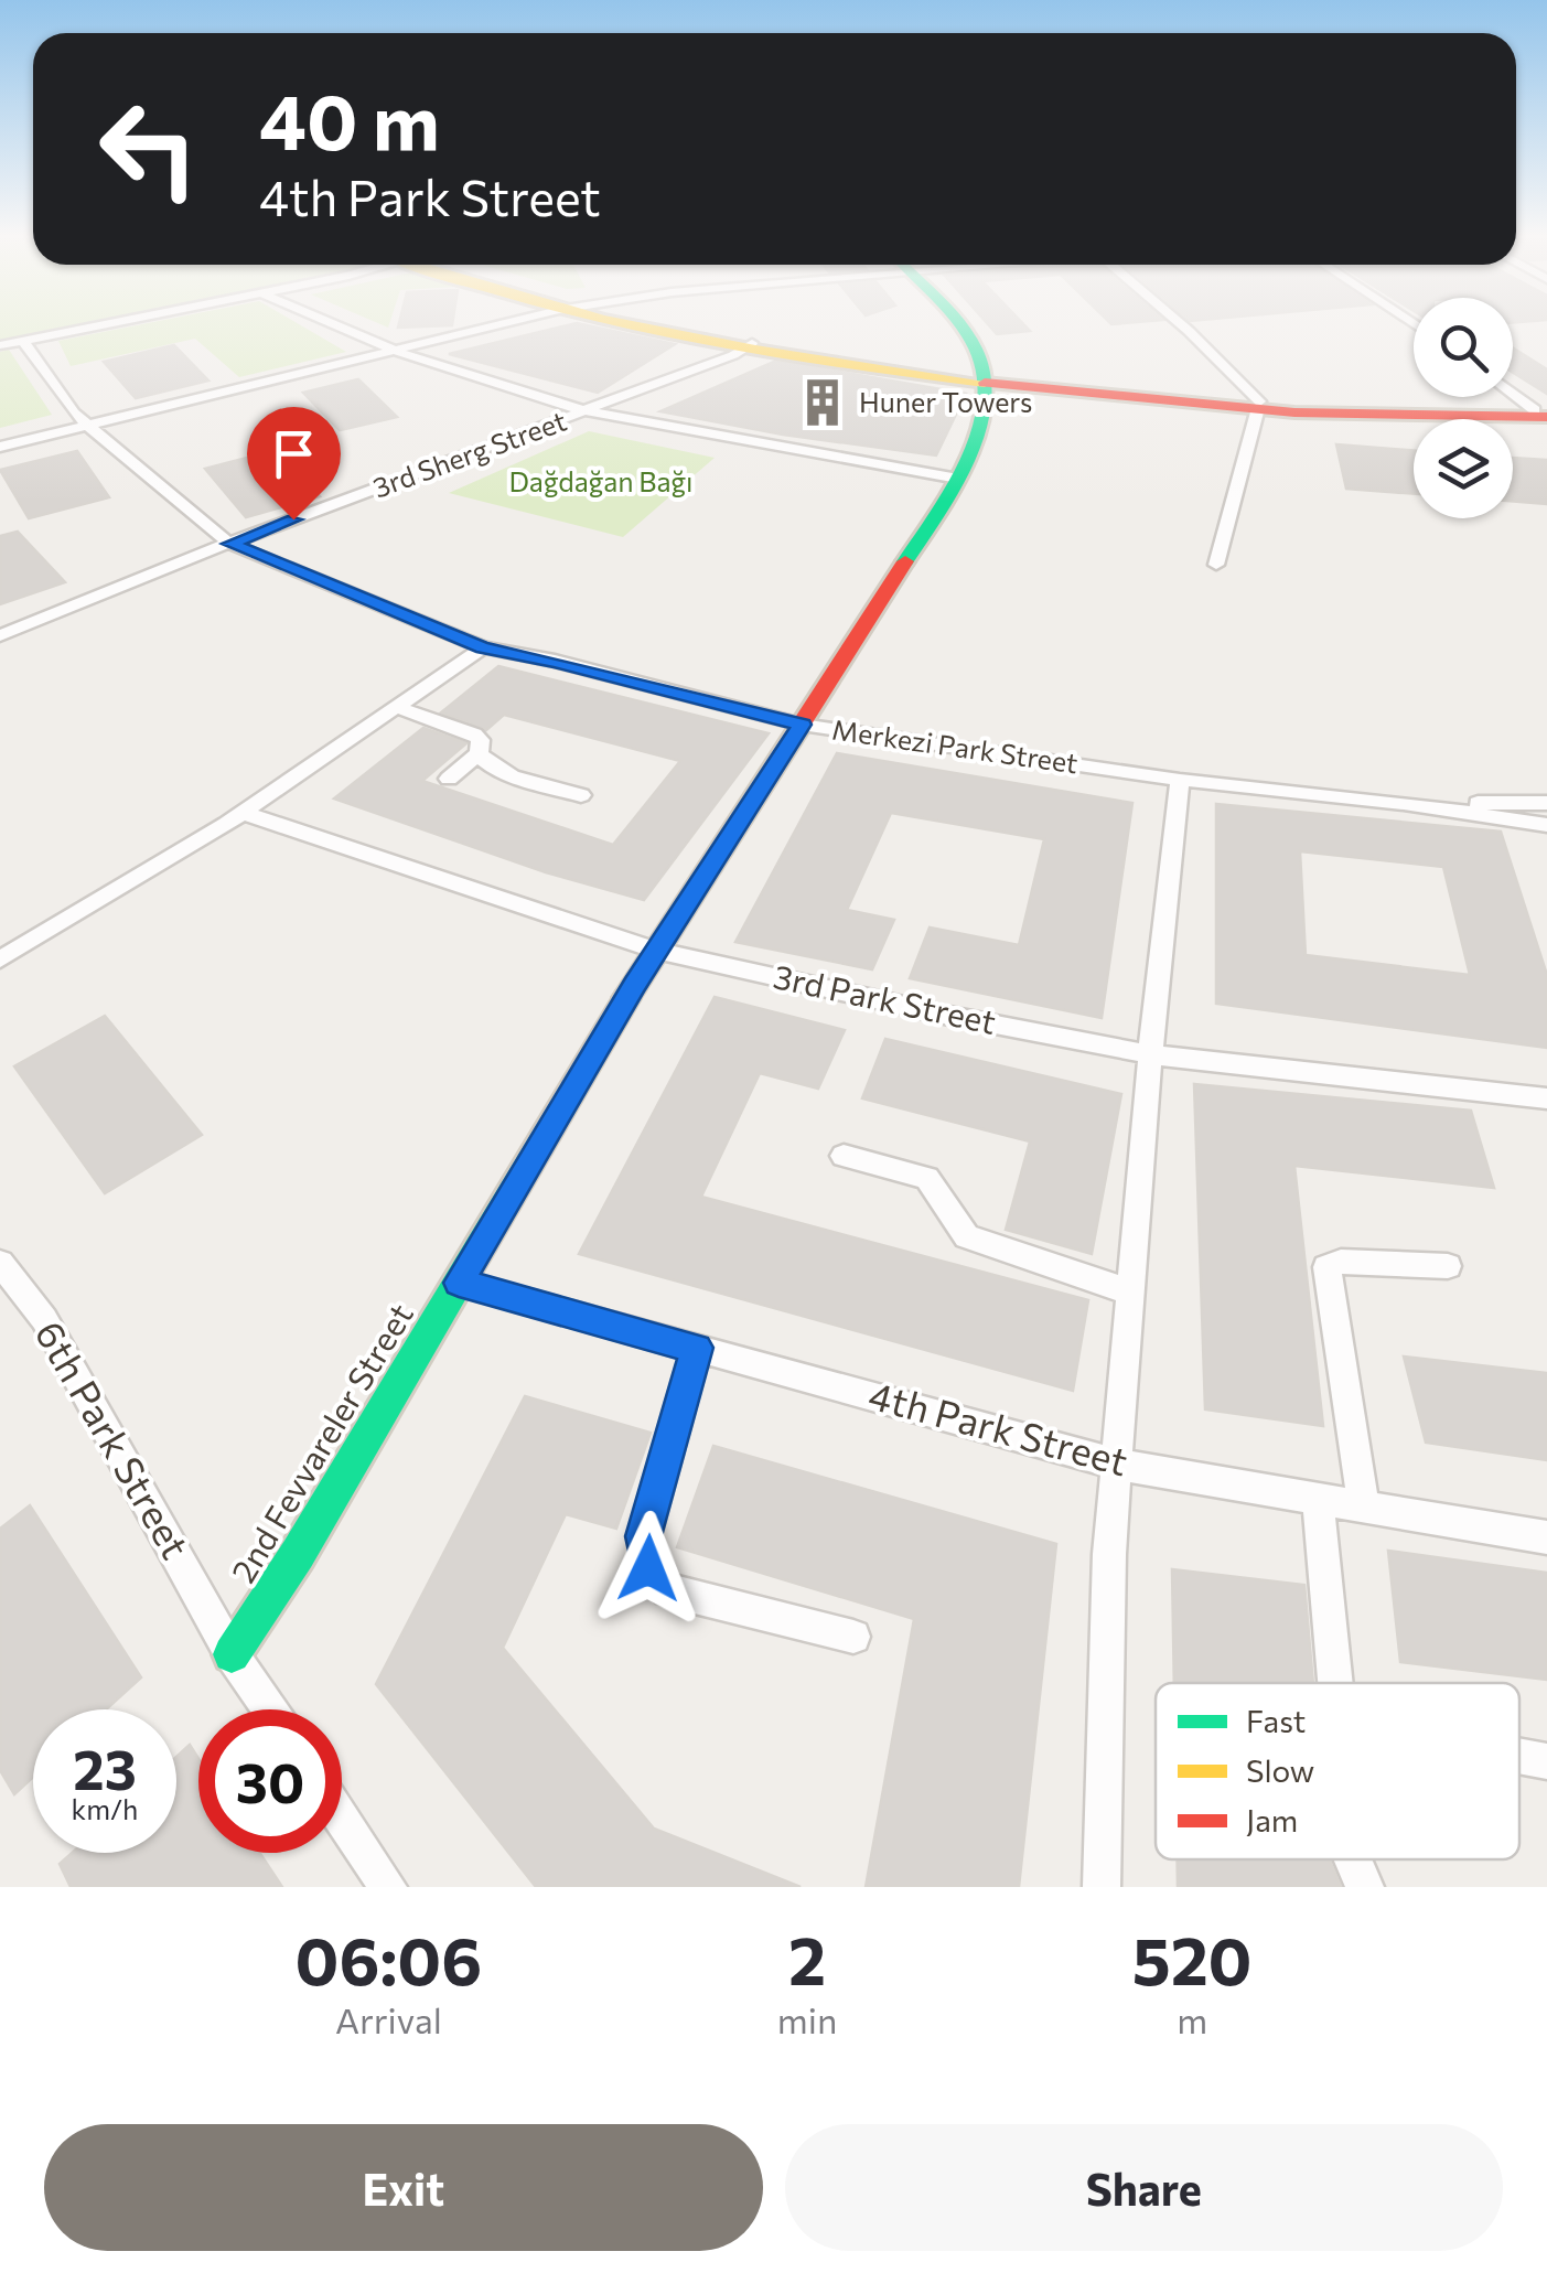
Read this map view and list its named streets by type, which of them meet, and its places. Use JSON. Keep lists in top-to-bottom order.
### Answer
{
  "streets": {
    "street": [
      "3rd Sherg Street",
      "Merkezi Park Street",
      "3rd Park Street",
      "4th Park Street",
      "6th Park Street",
      "2nd Fevvareler Street"
    ]
  },
  "crossings": [
    ["3rd Sherg Street", "Merkezi Park Street"],
    ["Merkezi Park Street", "2nd Fevvareler Street"],
    ["3rd Park Street", "2nd Fevvareler Street"],
    ["4th Park Street", "2nd Fevvareler Street"],
    ["6th Park Street", "2nd Fevvareler Street"]
  ],
  "parks": ["Dağdağan Bağı"],
  "places": {
    "building": ["Huner Towers"]
  },
  "legend": ["Fast", "Slow", "Jam"],
  "page": {
    "turn": ["40 m", "4th Park Street"],
    "speed": "23 km/h",
    "limit": "30",
    "eta": [
      "06:06",
      "Arrival",
      "2",
      "min",
      "520",
      "m"
    ],
    "buttons": ["Exit", "Share"]
  }
}
